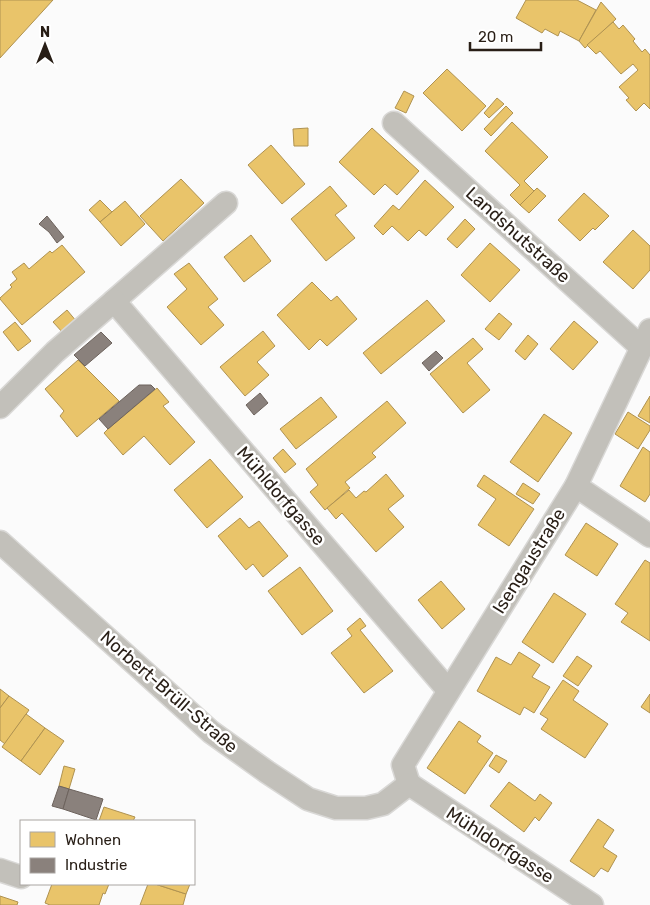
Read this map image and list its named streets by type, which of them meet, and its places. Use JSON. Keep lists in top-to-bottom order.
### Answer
{
  "streets": {
    "street": [
      "Landshutstraße",
      "Mühldorfgasse",
      "Isengaustraße",
      "Norbert-Brüll-Straße"
    ]
  },
  "crossings": [
    ["Landshutstraße", "Isengaustraße"],
    ["Mühldorfgasse", "Isengaustraße"],
    ["Mühldorfgasse", "Norbert-Brüll-Straße"],
    ["Isengaustraße", "Norbert-Brüll-Straße"]
  ],
  "legend": ["Wohnen", "Industrie"],
  "scale_bar": "20 m",
  "north": "top"
}
